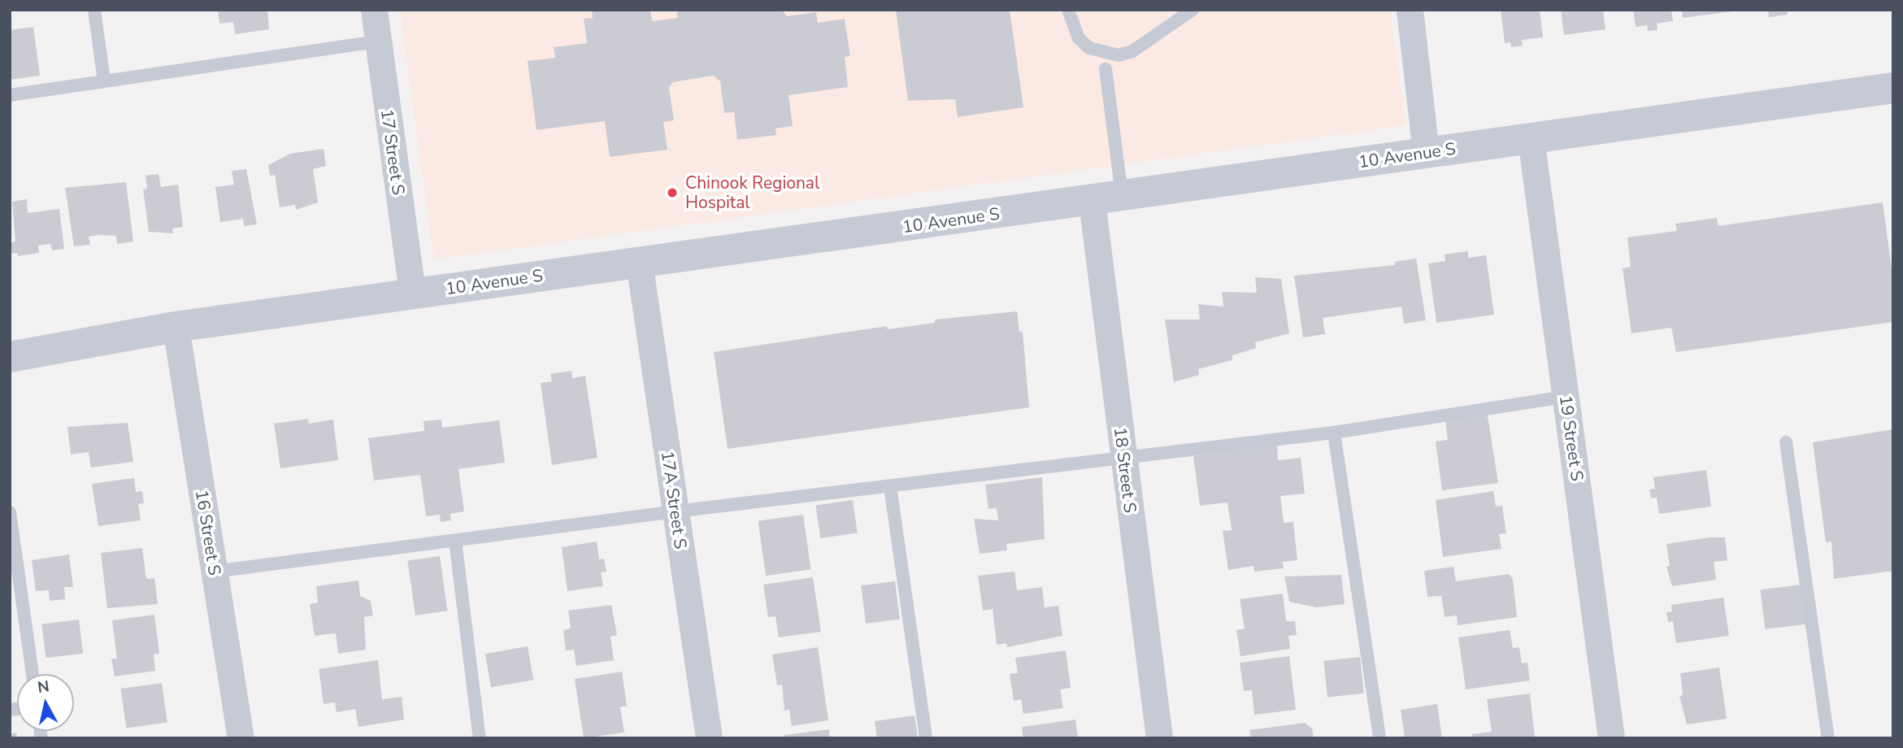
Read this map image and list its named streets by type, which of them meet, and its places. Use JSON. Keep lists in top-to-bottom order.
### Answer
{
  "streets": {
    "street": [
      "17 Street S",
      "10 Avenue S",
      "19 Street S",
      "18 Street S",
      "17A Street S",
      "16 Street S"
    ]
  },
  "crossings": [
    ["17 Street S", "10 Avenue S"],
    ["10 Avenue S", "19 Street S"],
    ["10 Avenue S", "18 Street S"],
    ["10 Avenue S", "17A Street S"],
    ["10 Avenue S", "16 Street S"]
  ],
  "places": ["Chinook Regional Hospital"],
  "north": "top"
}
